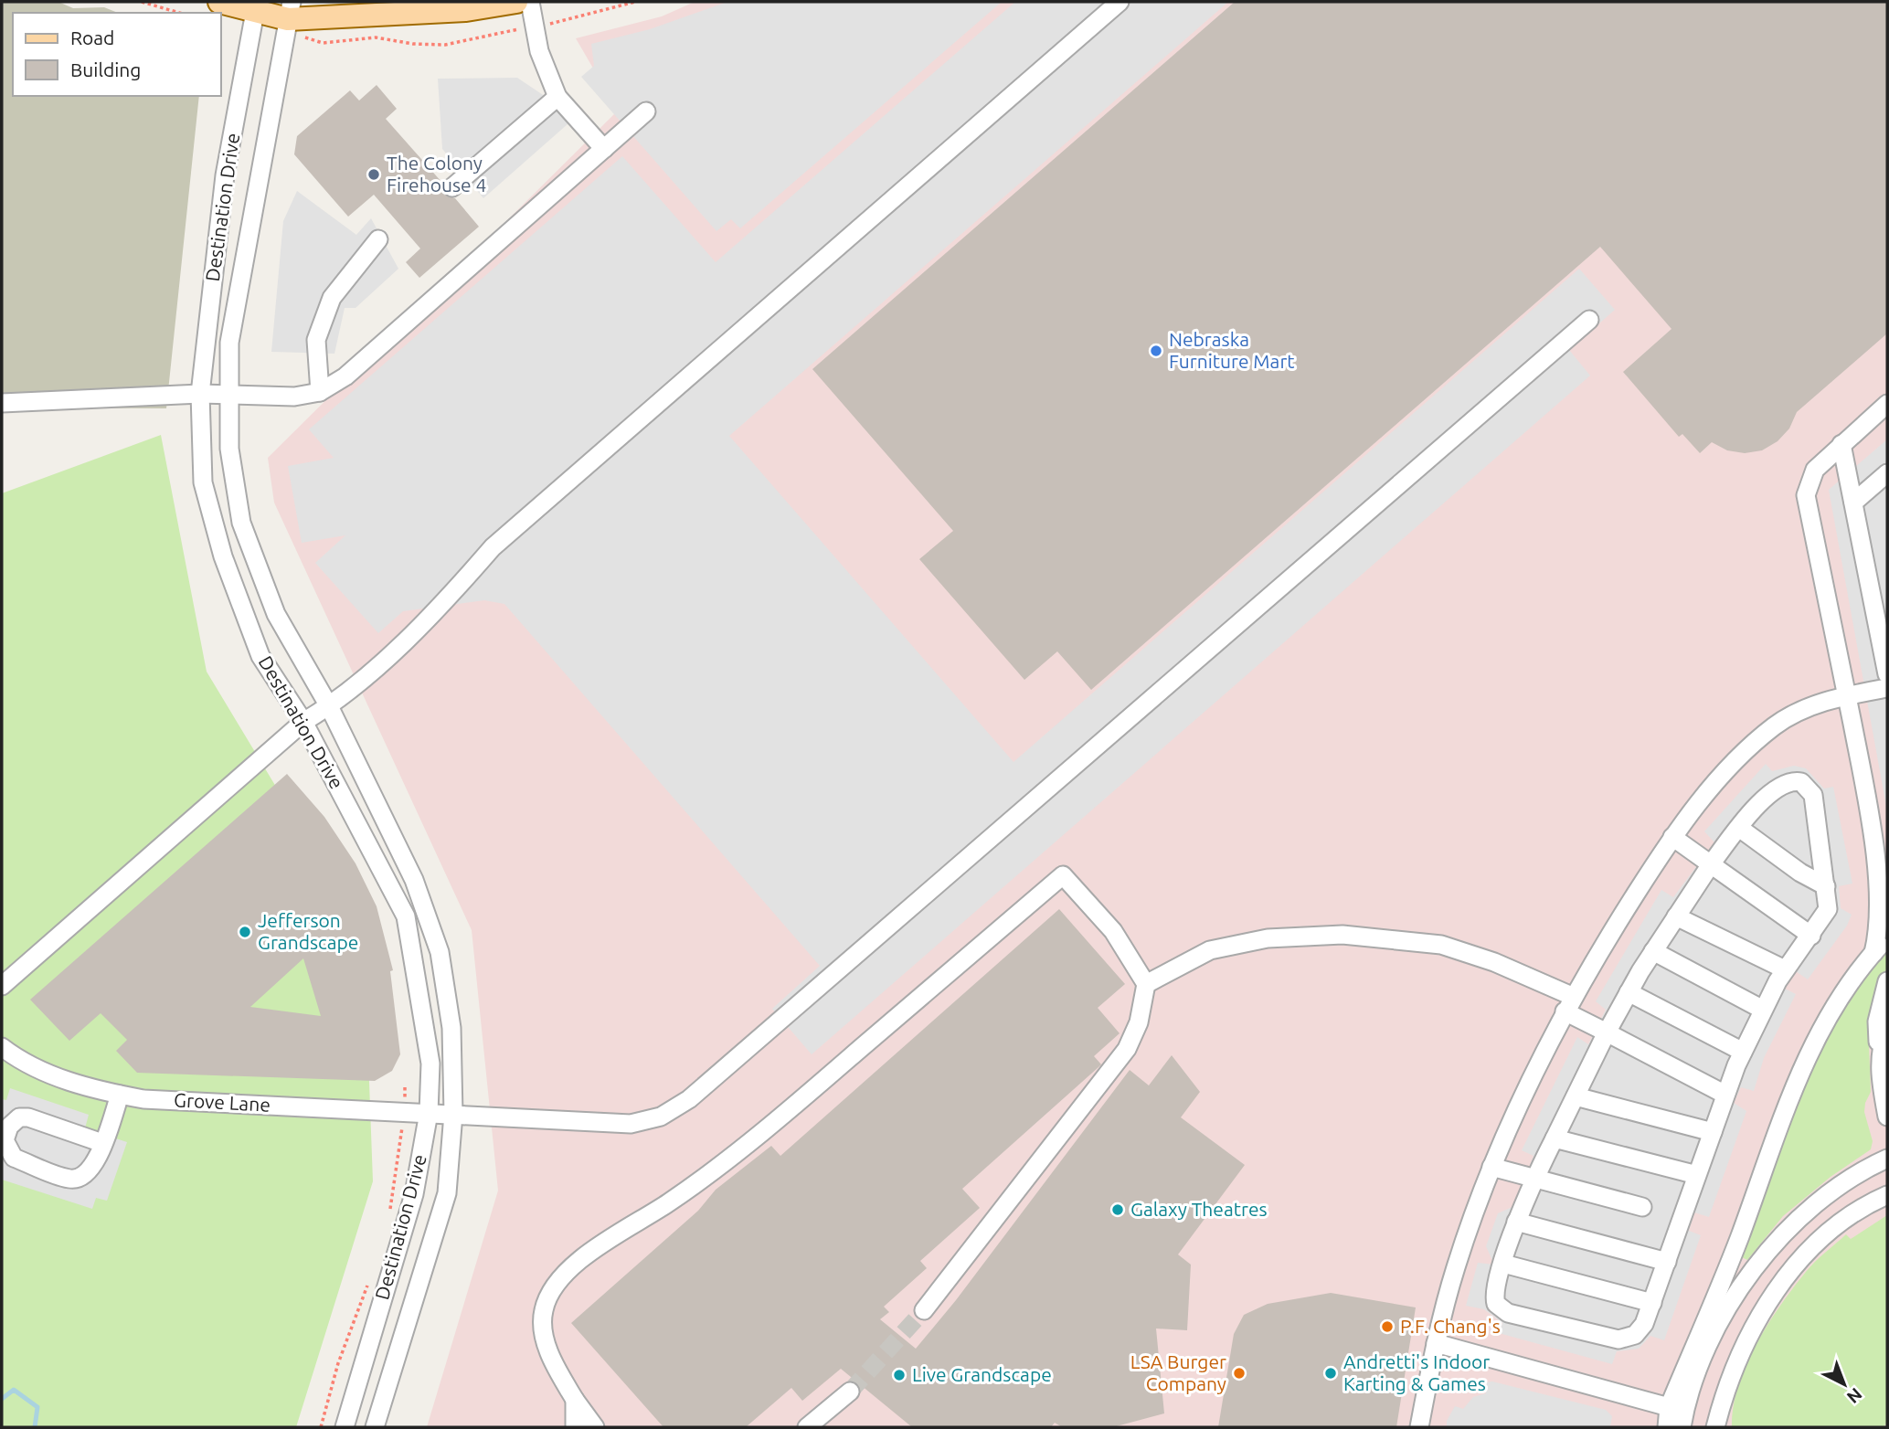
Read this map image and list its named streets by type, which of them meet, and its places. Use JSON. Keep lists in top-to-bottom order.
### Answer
{
  "streets": {
    "street": ["Destination Drive", "Grove Lane"]
  },
  "crossings": [
    ["Destination Drive", "Grove Lane"]
  ],
  "places": [
    "The Colony Firehouse 4",
    "Nebraska Furniture Mart",
    "Jefferson Grandscape",
    "Galaxy Theatres",
    "P.F. Chang's",
    "LSA Burger Company",
    "Andretti's Indoor Karting & Games",
    "Live Grandscape"
  ],
  "legend": ["Road", "Building"],
  "north": "bottom right"
}
